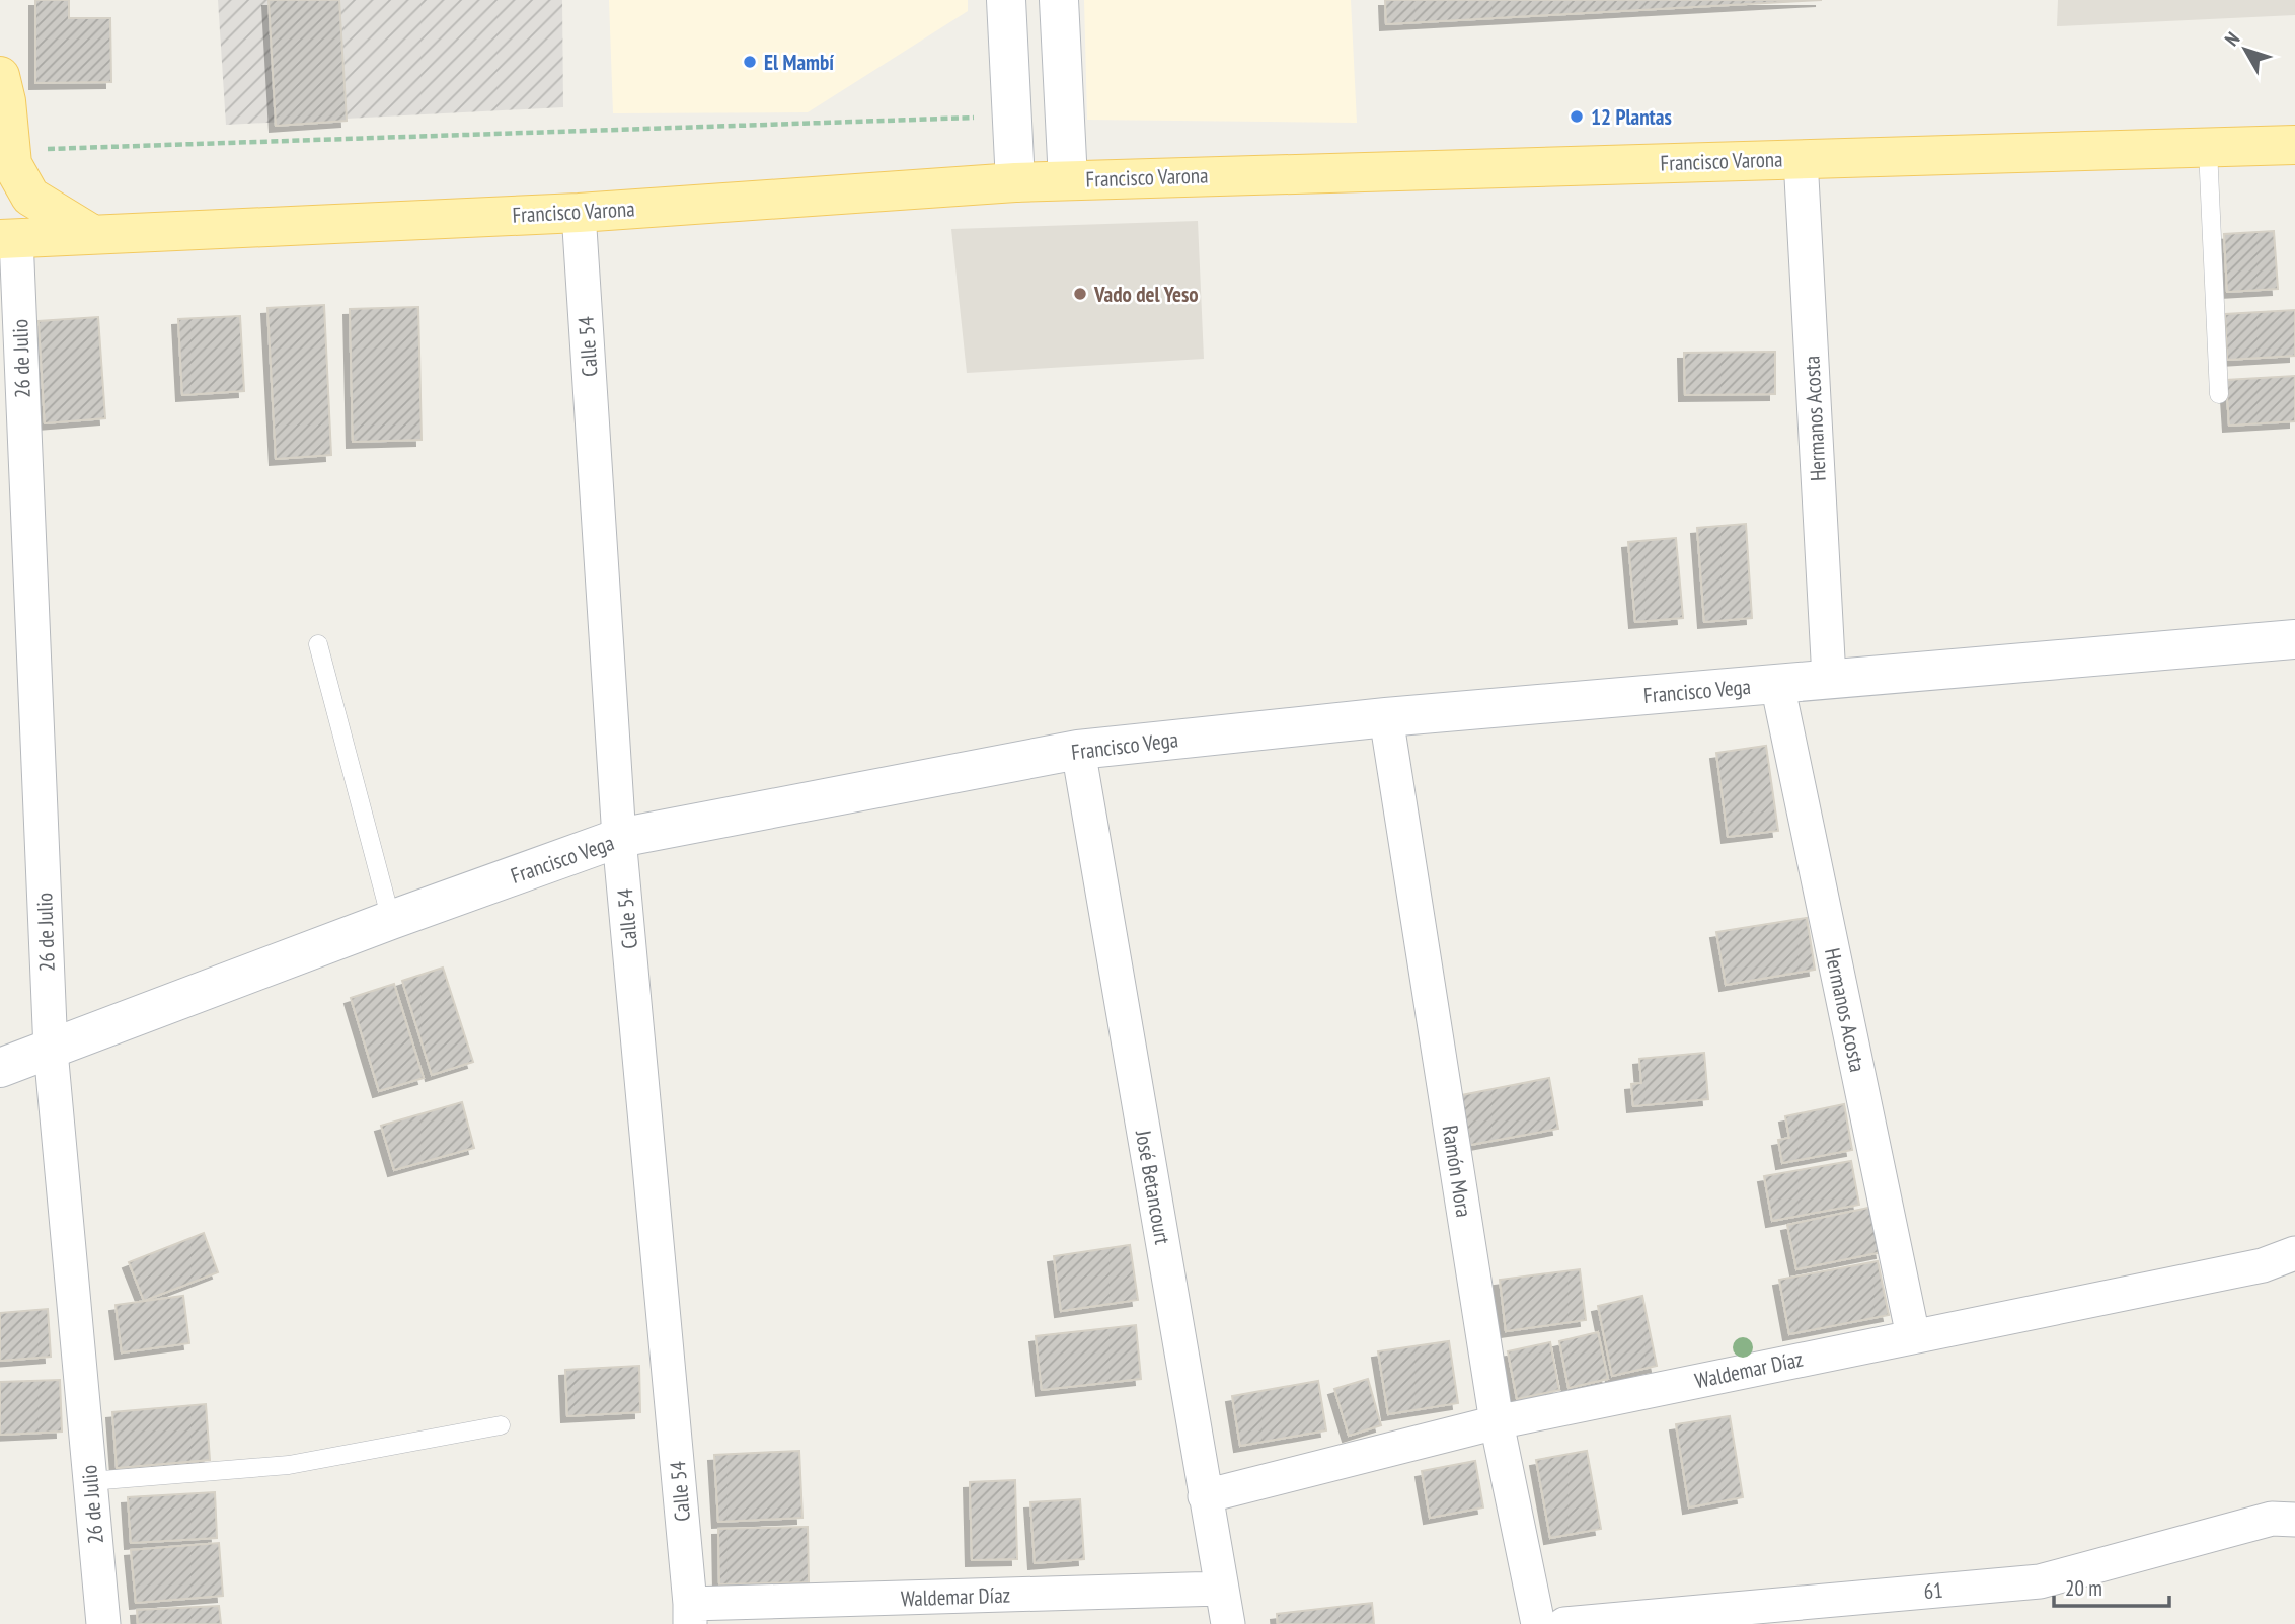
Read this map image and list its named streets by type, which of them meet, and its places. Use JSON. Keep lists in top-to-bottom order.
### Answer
{
  "streets": {
    "main road": ["Francisco Varona"],
    "street": [
      "Calle 54",
      "26 de Julio",
      "Hermanos Acosta",
      "Francisco Vega",
      "Ramón Mora",
      "José Betancourt",
      "Waldemar Díaz",
      "61"
    ]
  },
  "crossings": [
    ["Francisco Varona", "Calle 54"],
    ["Francisco Varona", "26 de Julio"],
    ["Francisco Varona", "Hermanos Acosta"],
    ["Calle 54", "Francisco Vega"],
    ["Calle 54", "Waldemar Díaz"],
    ["26 de Julio", "Francisco Vega"],
    ["Hermanos Acosta", "Francisco Vega"],
    ["Hermanos Acosta", "Waldemar Díaz"],
    ["Francisco Vega", "Ramón Mora"],
    ["Francisco Vega", "José Betancourt"],
    ["Ramón Mora", "Waldemar Díaz"],
    ["José Betancourt", "Waldemar Díaz"]
  ],
  "places": ["El Mambí", "12 Plantas", "Vado del Yeso"],
  "scale_bar": "20 m",
  "north": "top left"
}
